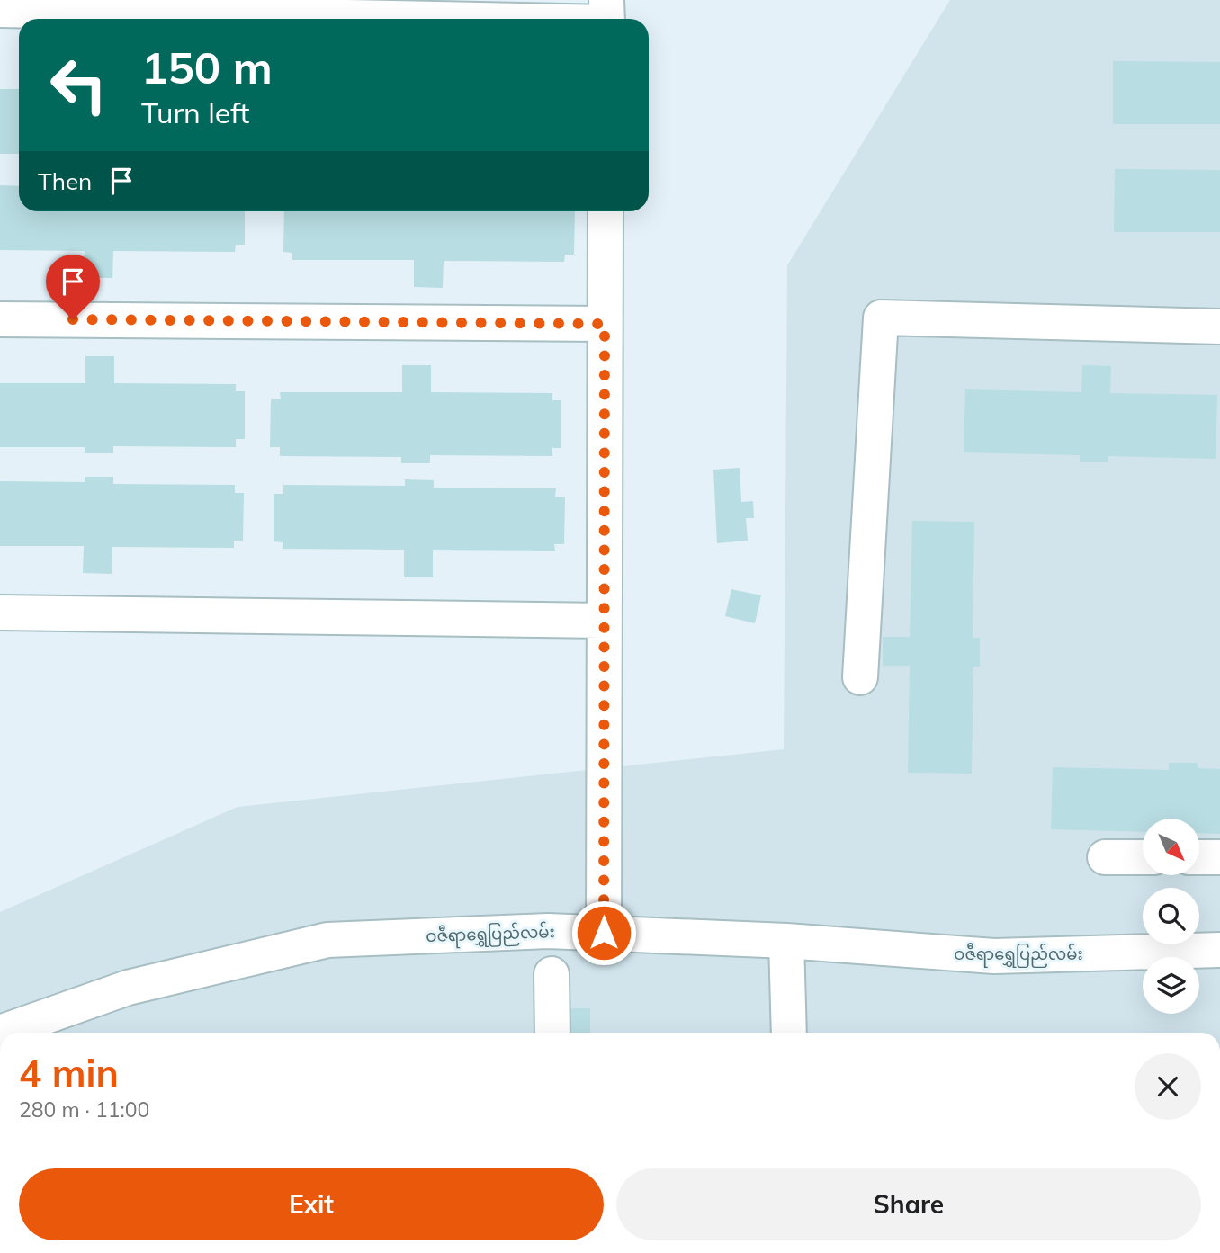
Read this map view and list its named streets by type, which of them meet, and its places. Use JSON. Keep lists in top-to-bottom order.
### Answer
{
  "streets": {
    "street": ["ဝဇီရာရွှေပြည်လမ်း"]
  },
  "north": "bottom right",
  "page": {
    "turn": ["150 m", "Turn left"],
    "then": "Then",
    "heading": ["4 min", "280 m · 11:00"],
    "buttons": ["Exit", "Share"]
  }
}
